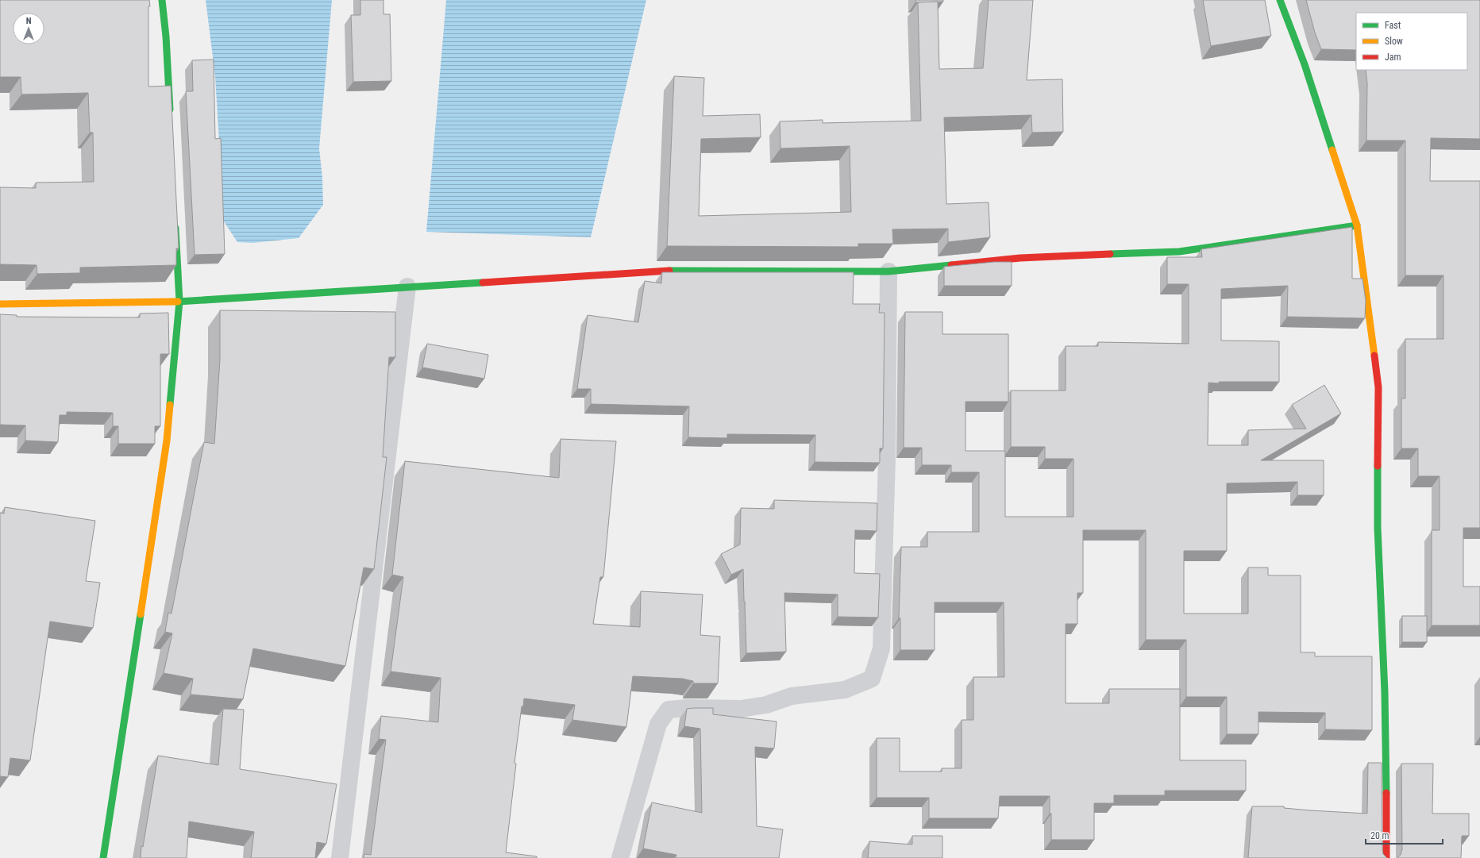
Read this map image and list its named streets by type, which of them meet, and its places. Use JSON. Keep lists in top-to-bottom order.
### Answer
{
  "legend": ["Fast", "Slow", "Jam"],
  "scale_bar": "20 m",
  "north": "top"
}
